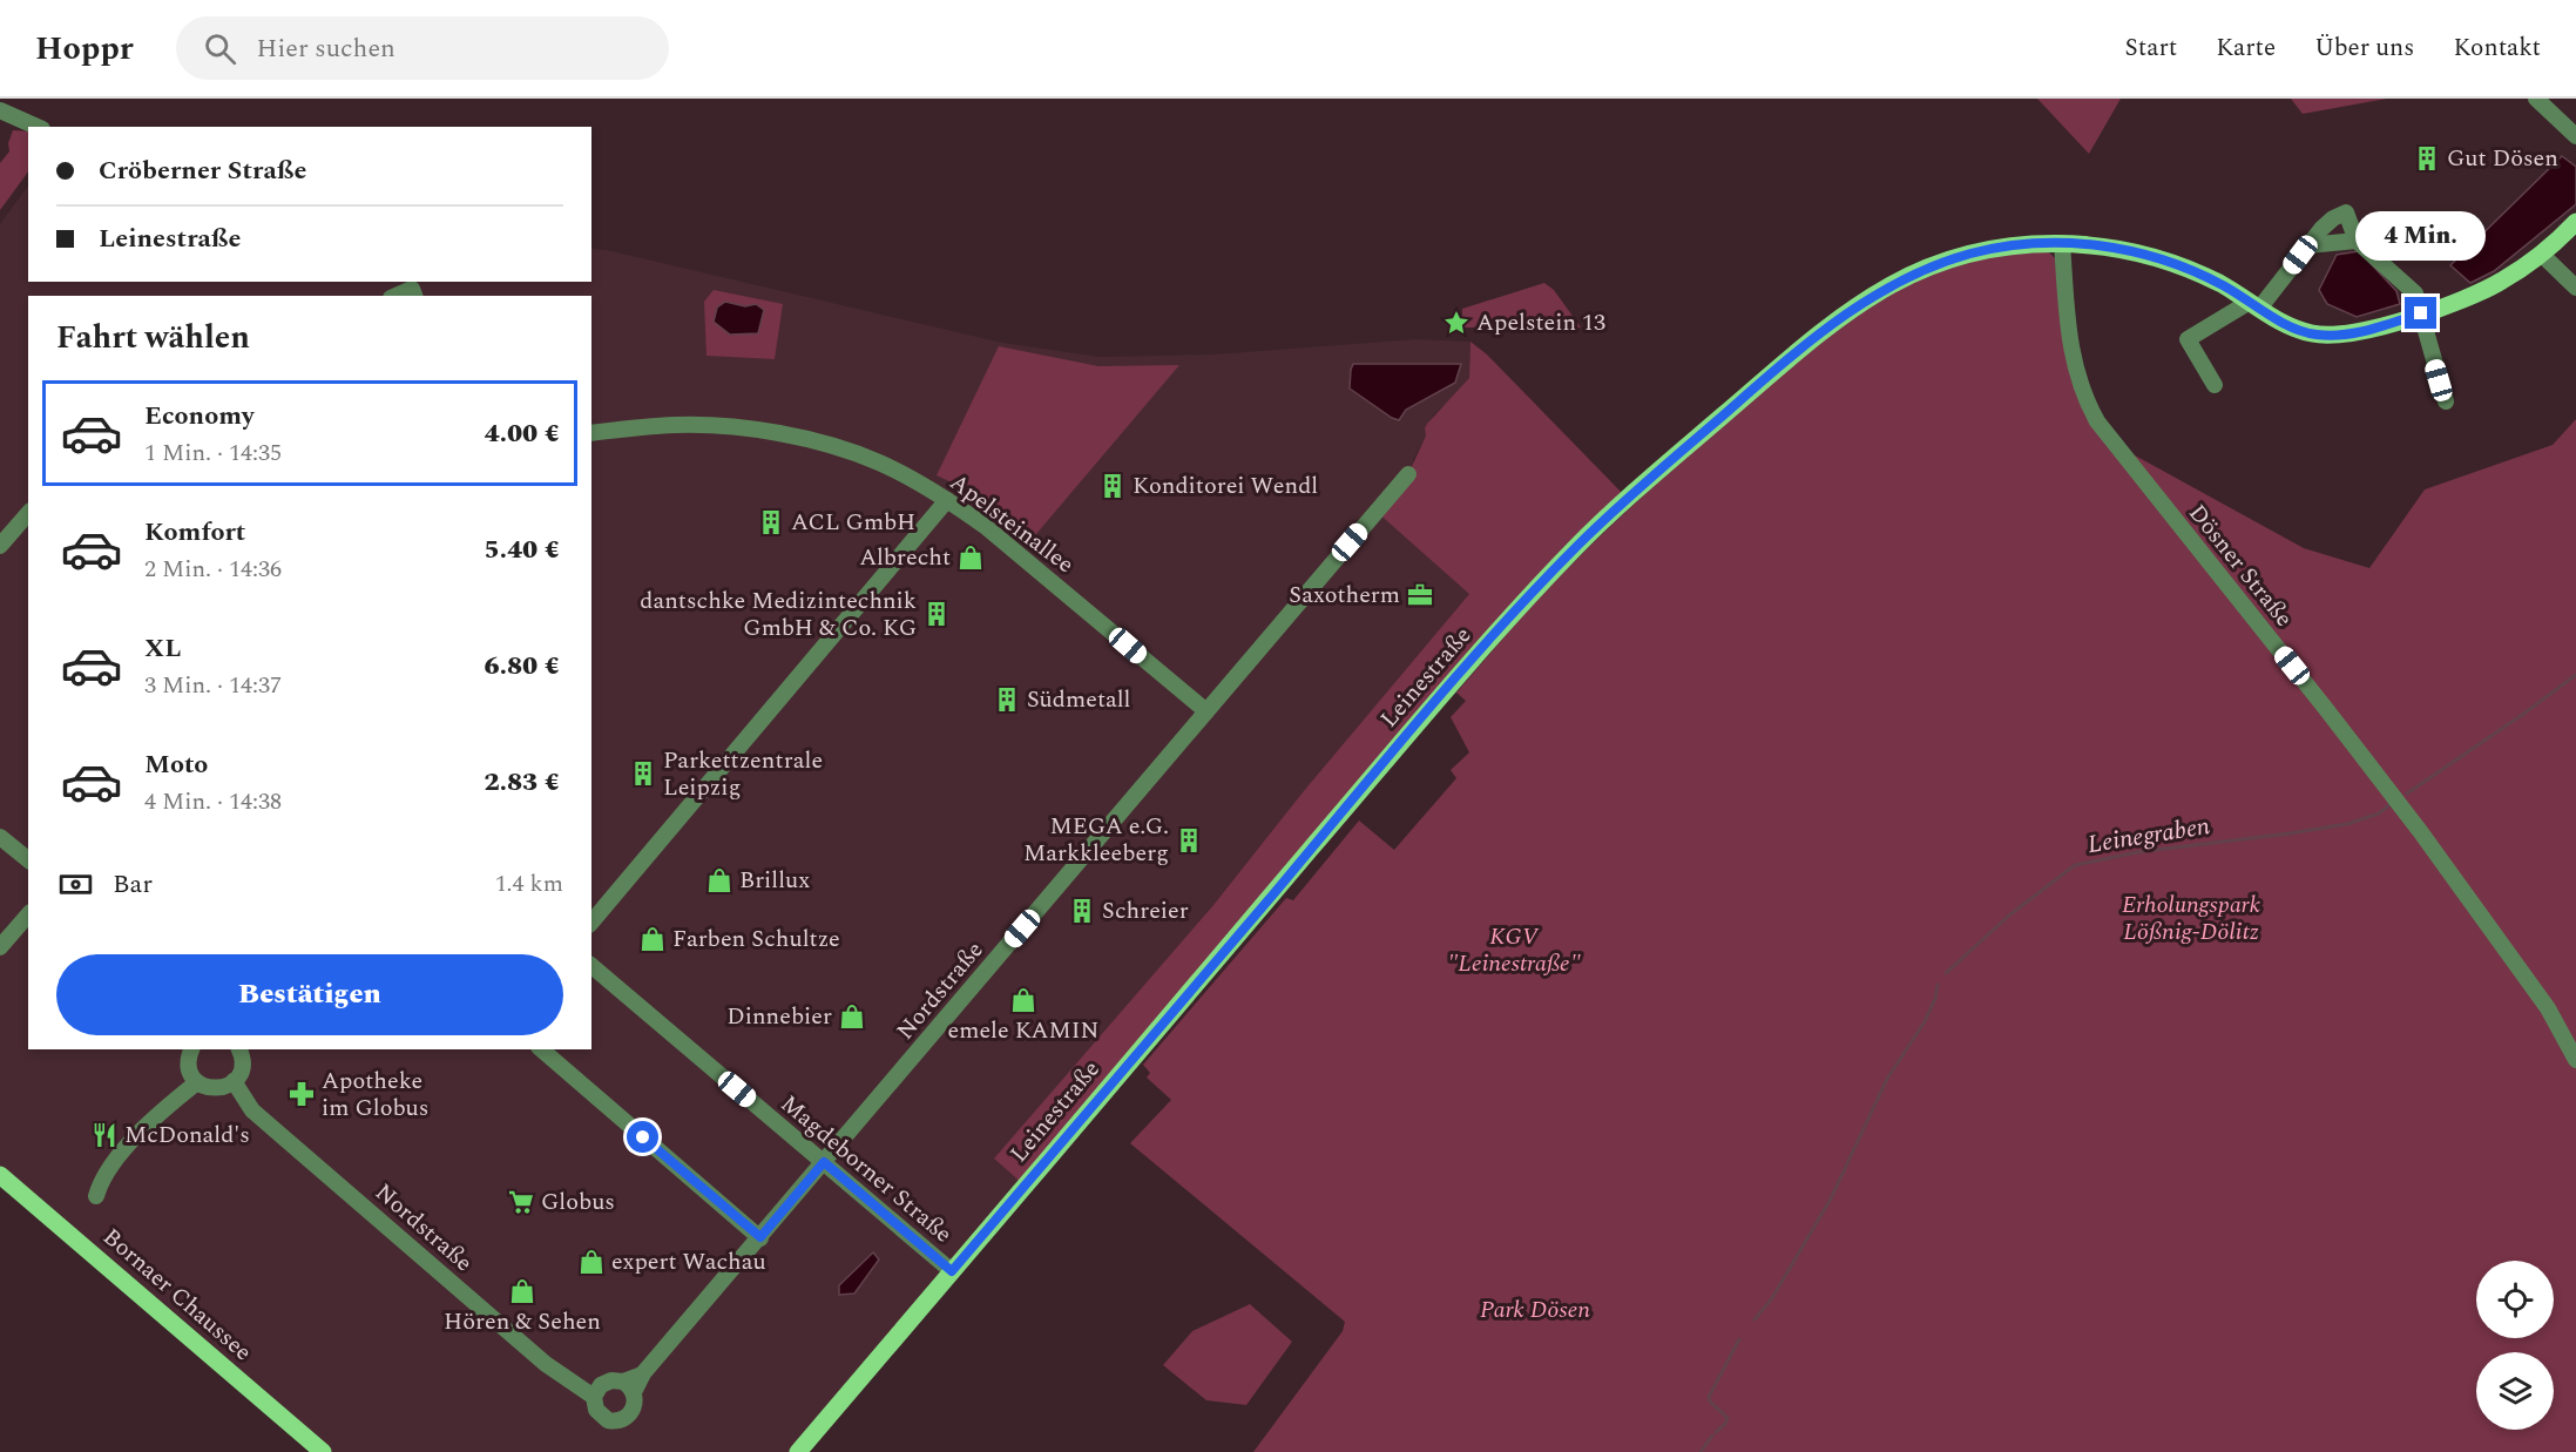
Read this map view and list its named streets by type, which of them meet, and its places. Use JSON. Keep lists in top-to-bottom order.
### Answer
{
  "streets": {
    "main road": ["Leinestraße", "Bornaer Chaussee"],
    "street": [
      "Apelsteinallee",
      "Dösner Straße",
      "Nordstraße",
      "Magdeborner Straße"
    ]
  },
  "crossings": [
    ["Apelsteinallee", "Nordstraße"],
    ["Dösner Straße", "Leinestraße"],
    ["Leinestraße", "Magdeborner Straße"],
    ["Nordstraße", "Magdeborner Straße"]
  ],
  "water": ["Leinegraben"],
  "parks": ["Erholungspark Lößnig-Dölitz", "KGV \"Leinestraße\"", "Park Dösen"],
  "places": {
    "building": [
      "Gut Dösen",
      "Konditorei Wendl",
      "ACL GmbH",
      "dantschke Medizintechnik GmbH & Co. KG",
      "Südmetall",
      "Parkettzentrale Leipzig",
      "MEGA e.G. Markkleeberg",
      "Schreier"
    ],
    "place": ["Apelstein 13"],
    "shop": [
      "Albrecht",
      "Brillux",
      "Farben Schultze",
      "emele KAMIN",
      "Dinnebier",
      "expert Wachau",
      "Hören & Sehen"
    ],
    "office": ["Saxotherm"],
    "pharmacy": ["Apotheke im Globus"],
    "restaurant": ["McDonald's"],
    "supermarket": ["Globus"]
  },
  "page": {
    "header": "Hoppr",
    "search": "Hier suchen",
    "nav": [
      "Start",
      "Karte",
      "Über uns",
      "Kontakt"
    ],
    "banner": ["Cröberner Straße", "Leinestraße"],
    "bubble": "4 Min.",
    "heading": "Fahrt wählen",
    "list": [
      {
        "name": "Economy",
        "note": "1 Min. · 14:35",
        "value": "4.00 €"
      },
      {
        "name": "Komfort",
        "note": "2 Min. · 14:36",
        "value": "5.40 €"
      },
      {
        "name": "XL",
        "note": "3 Min. · 14:37",
        "value": "6.80 €"
      },
      {
        "name": "Moto",
        "note": "4 Min. · 14:38",
        "value": "2.83 €"
      }
    ],
    "pay": ["Bar", "1.4 km"],
    "buttons": "Bestätigen"
  }
}
